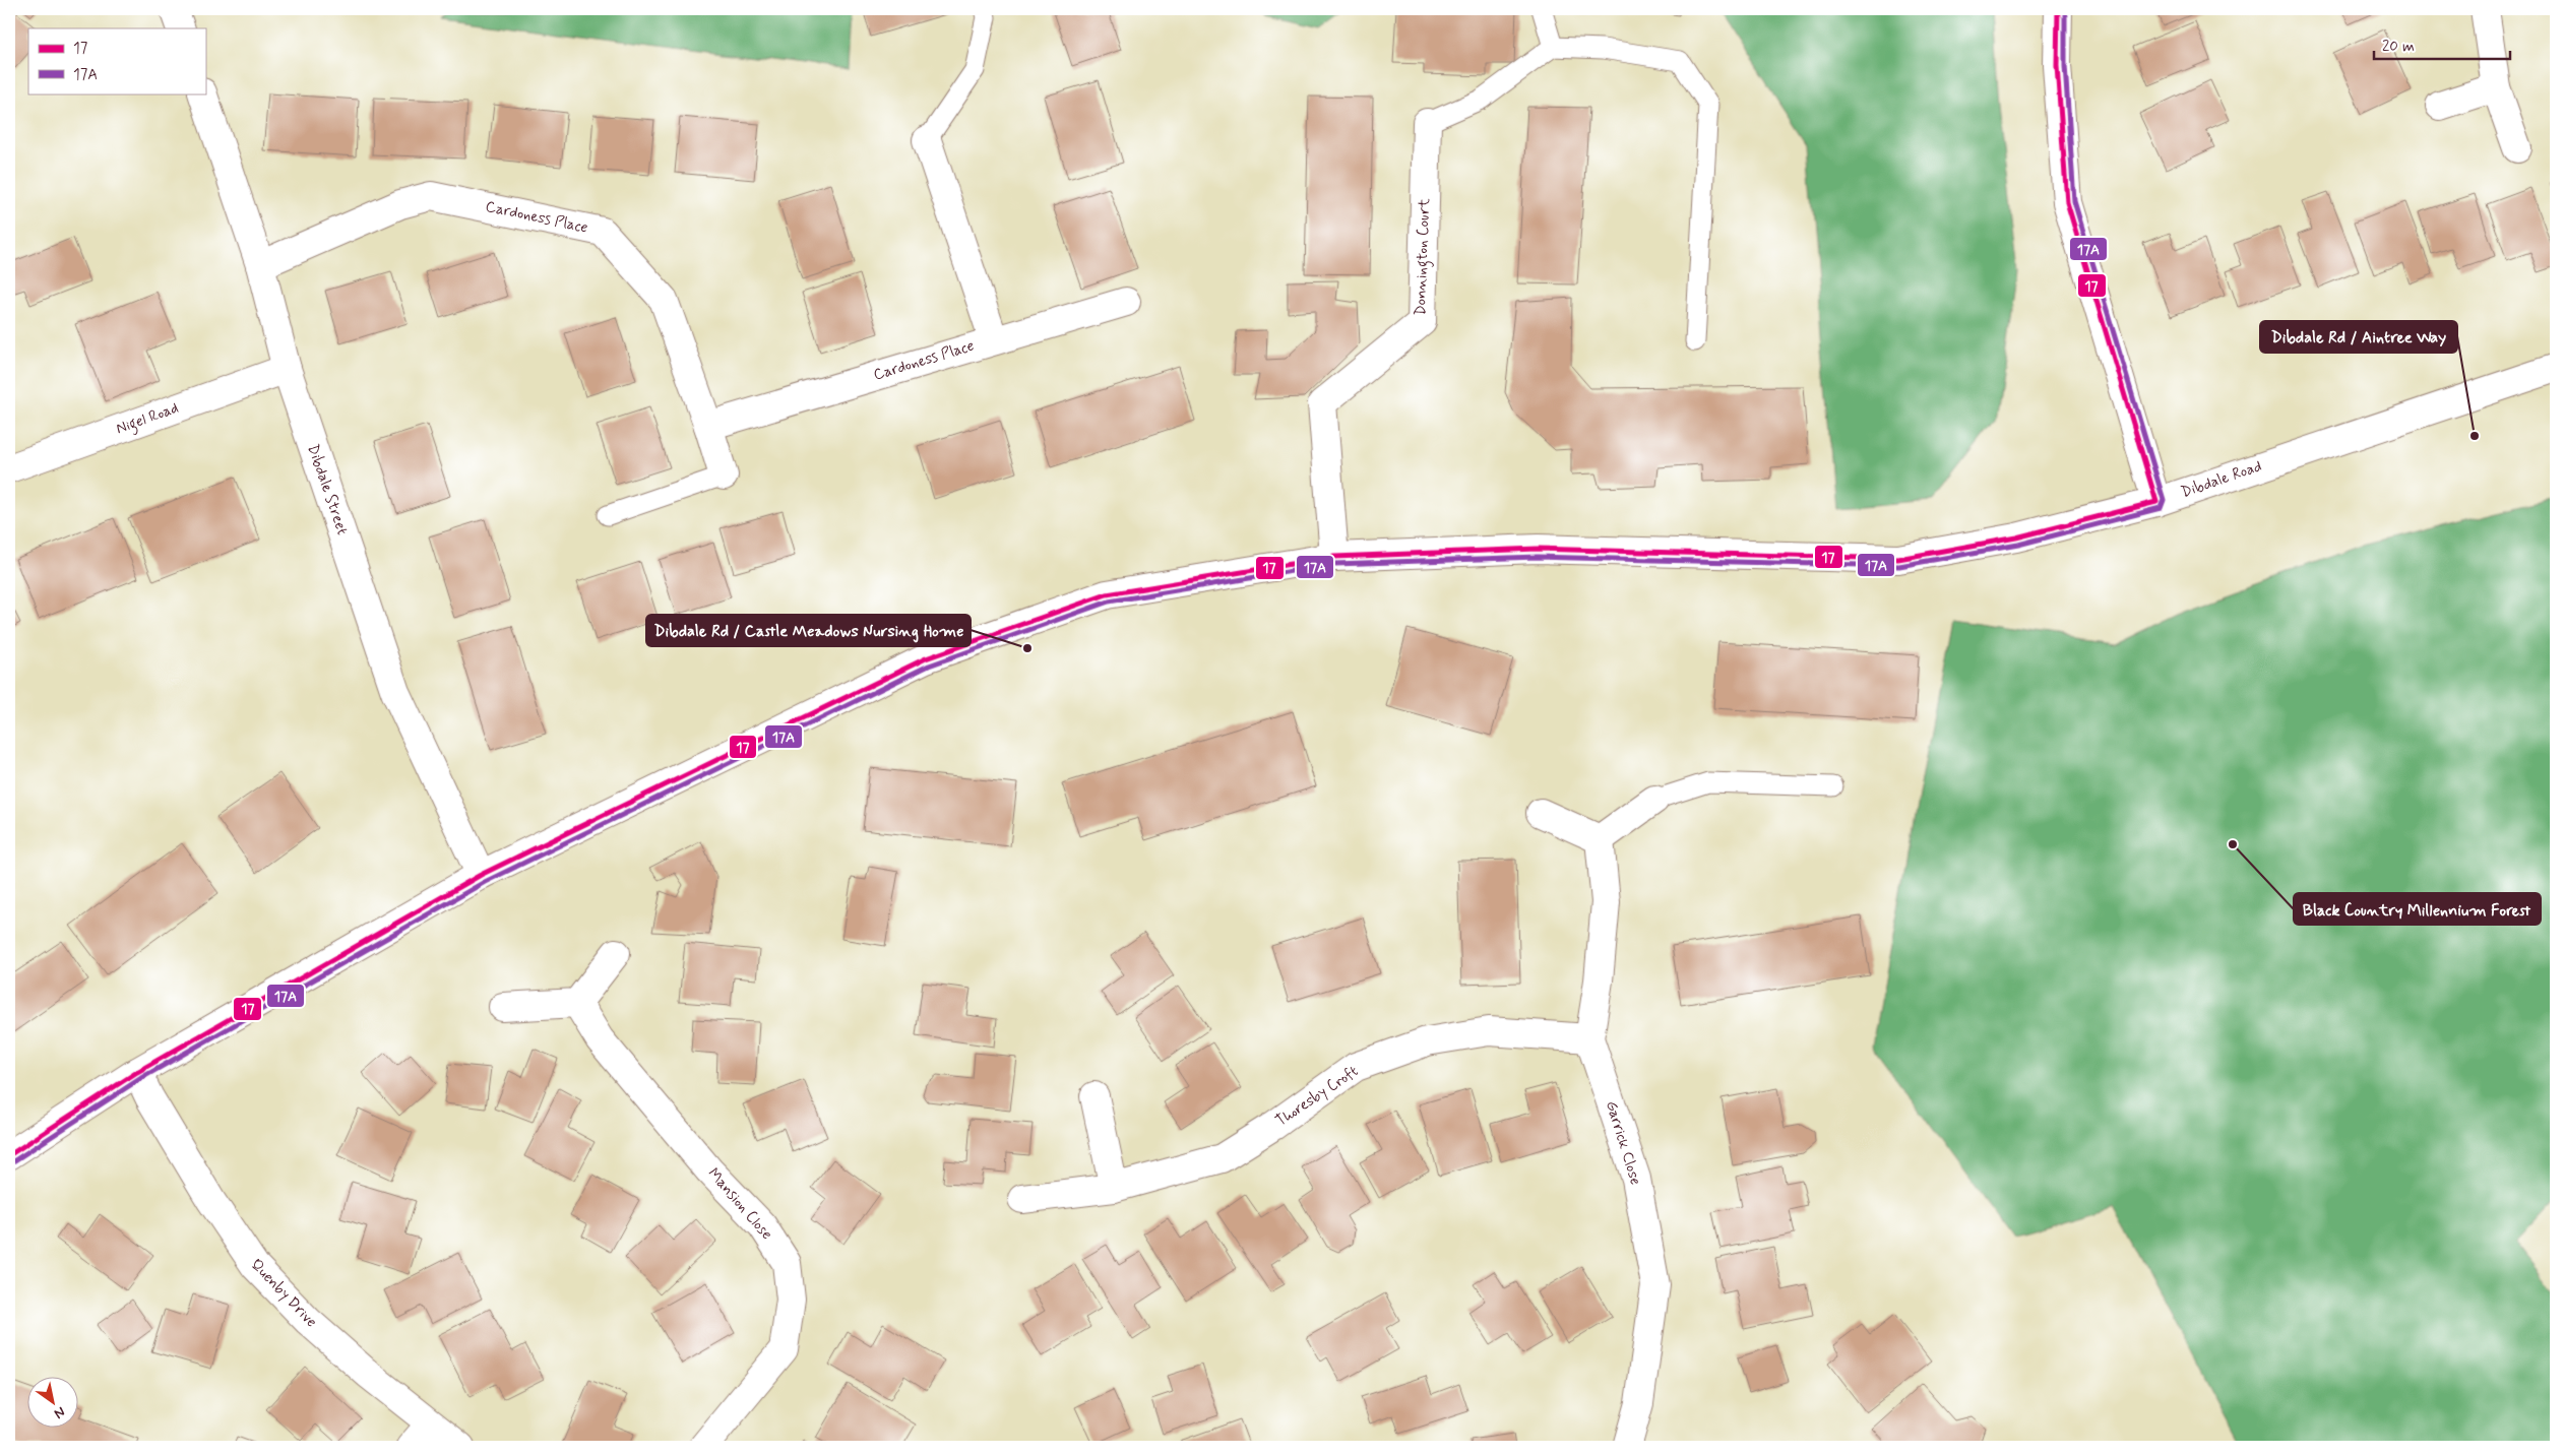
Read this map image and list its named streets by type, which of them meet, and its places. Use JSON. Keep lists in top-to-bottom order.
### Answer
{
  "streets": {
    "street": [
      "Cardoness Place",
      "Donnington Court",
      "Nigel Road",
      "Dibdale Road",
      "Dibdale Street",
      "Thoresby Croft",
      "Garrick Close",
      "Mansion Close",
      "Quenby Drive"
    ]
  },
  "crossings": [
    ["Cardoness Place", "Dibdale Street"],
    ["Donnington Court", "Dibdale Road"],
    ["Nigel Road", "Dibdale Street"],
    ["Dibdale Road", "Dibdale Street"],
    ["Dibdale Road", "Quenby Drive"],
    ["Thoresby Croft", "Garrick Close"]
  ],
  "places": ["Dibdale Rd / Aintree Way", "Dibdale Rd / Castle Meadows Nursing Home", "Black Country Millennium Forest"],
  "lines": ["transit line 17", "transit line 17A"],
  "legend": ["17", "17A"],
  "scale_bar": "20 m",
  "north": "bottom right"
}
